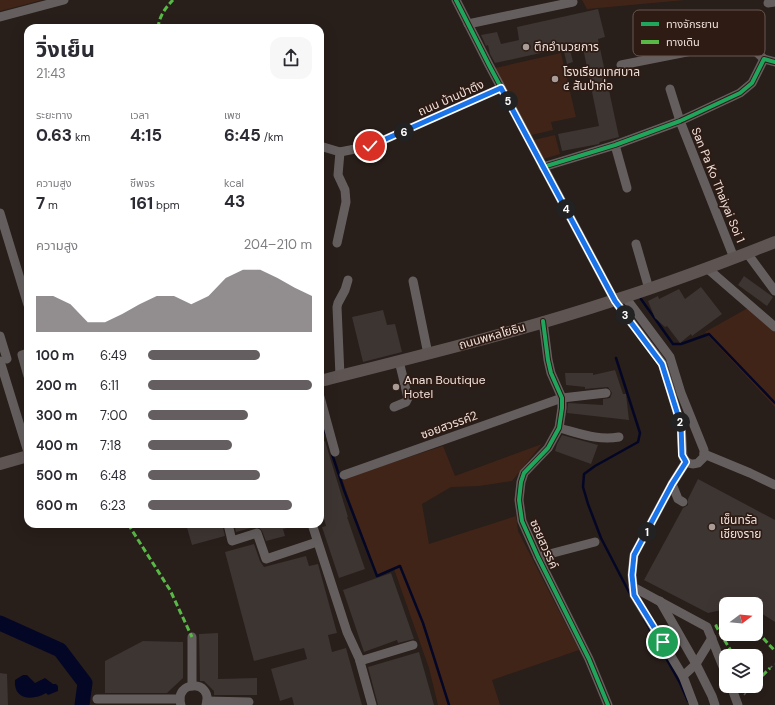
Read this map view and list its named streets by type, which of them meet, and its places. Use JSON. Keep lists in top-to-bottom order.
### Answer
{
  "streets": {
    "main road": ["ถนนพหลโยธิน"],
    "street": [
      "ถนน บ้านป่าตึง",
      "San Pa Ko Thaiyai Soi 1",
      "ซอยสวรรค์2",
      "ซอยสวรรค์"
    ]
  },
  "crossings": [
    ["San Pa Ko Thaiyai Soi 1", "ถนนพหลโยธิน"],
    ["ถนนพหลโยธิน", "ซอยสวรรค์"],
    ["ซอยสวรรค์2", "ซอยสวรรค์"]
  ],
  "places": [
    "ตึกอำนวยการ",
    "โรงเรียนเทศบาล ๔ สันป่าก่อ",
    "Anan Boutique Hotel",
    "เซ็นทรัล เชียงราย"
  ],
  "legend": ["ทางจักรยาน", "ทางเดิน"],
  "north": "right",
  "page": {
    "heading": ["วิ่งเย็น", "21:43"],
    "pins": [
      "5",
      "6",
      "4",
      "3",
      "2",
      "1"
    ],
    "stats": [
      ["ระยะทาง", "0.63 km"],
      ["เวลา", "4:15"],
      ["เพซ", "6:45 /km"],
      ["ความสูง", "7 m"],
      ["ชีพจร", "161 bpm"],
      ["kcal", "43"]
    ],
    "chart": ["ความสูง", "204–210 m"],
    "list": [
      {
        "name": "100 m",
        "note": "6:49"
      },
      {
        "name": "200 m",
        "note": "6:11"
      },
      {
        "name": "300 m",
        "note": "7:00"
      },
      {
        "name": "400 m",
        "note": "7:18"
      },
      {
        "name": "500 m",
        "note": "6:48"
      },
      {
        "name": "600 m",
        "note": "6:23"
      }
    ]
  }
}
